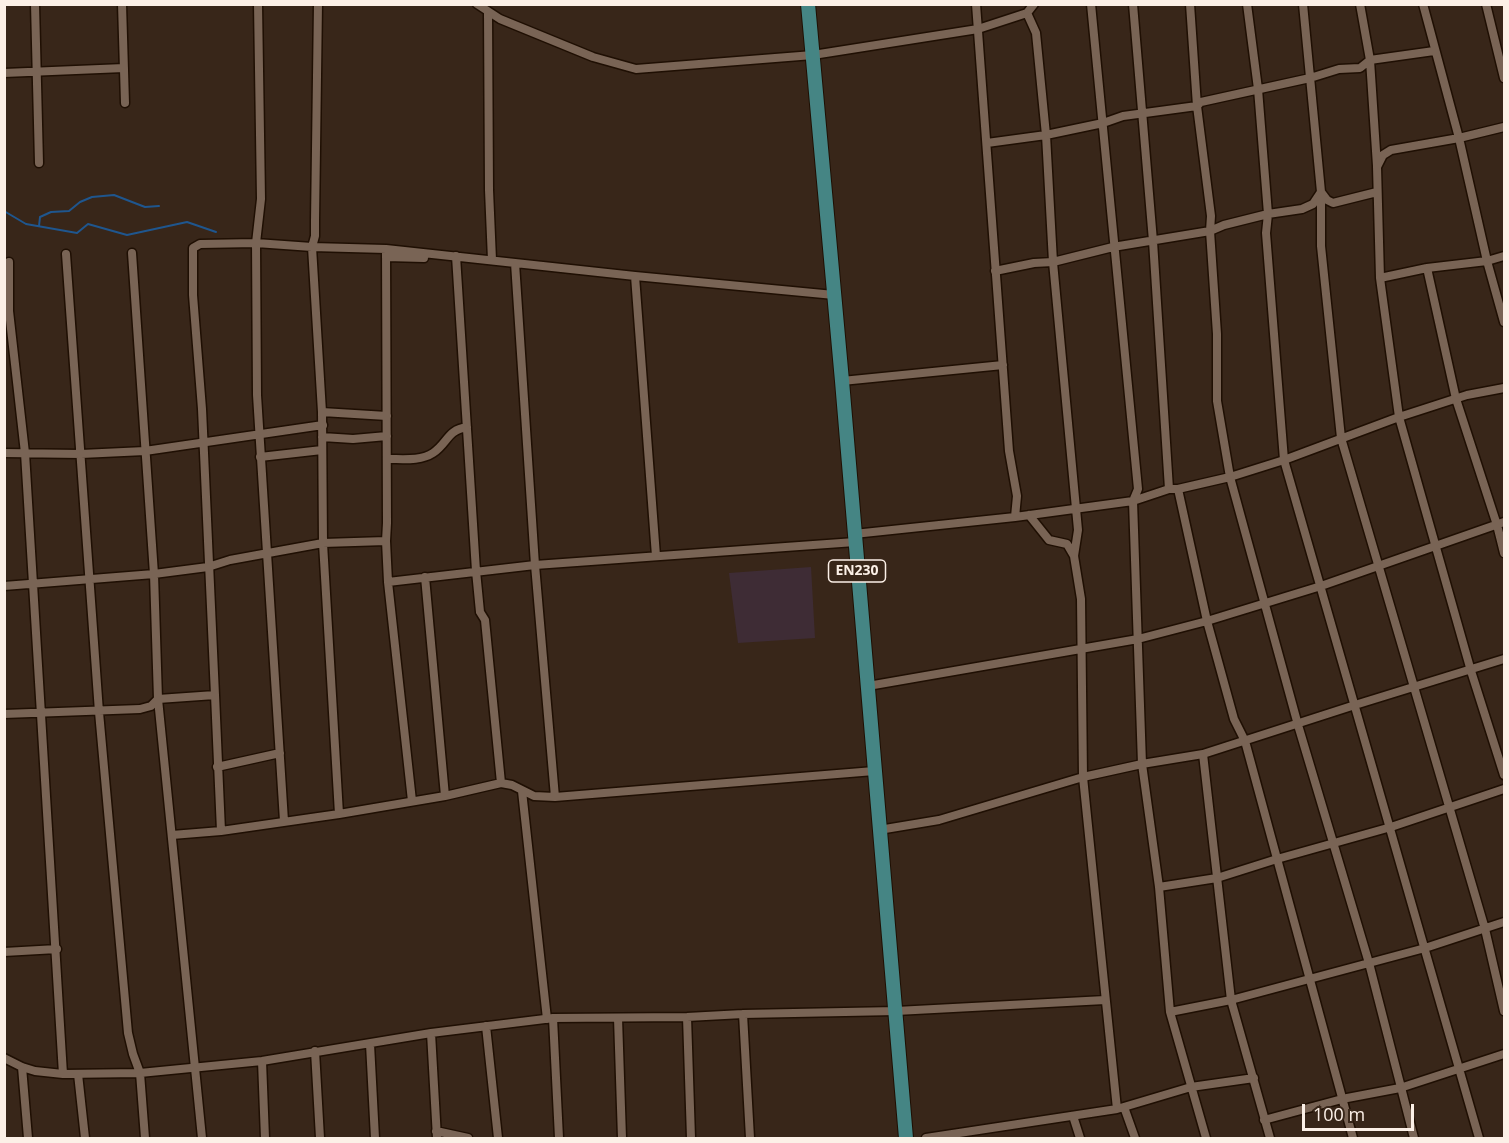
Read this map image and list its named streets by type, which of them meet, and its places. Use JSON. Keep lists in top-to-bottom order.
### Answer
{
  "streets": {
    "main road": ["EN230"]
  },
  "scale_bar": "100 m"
}
